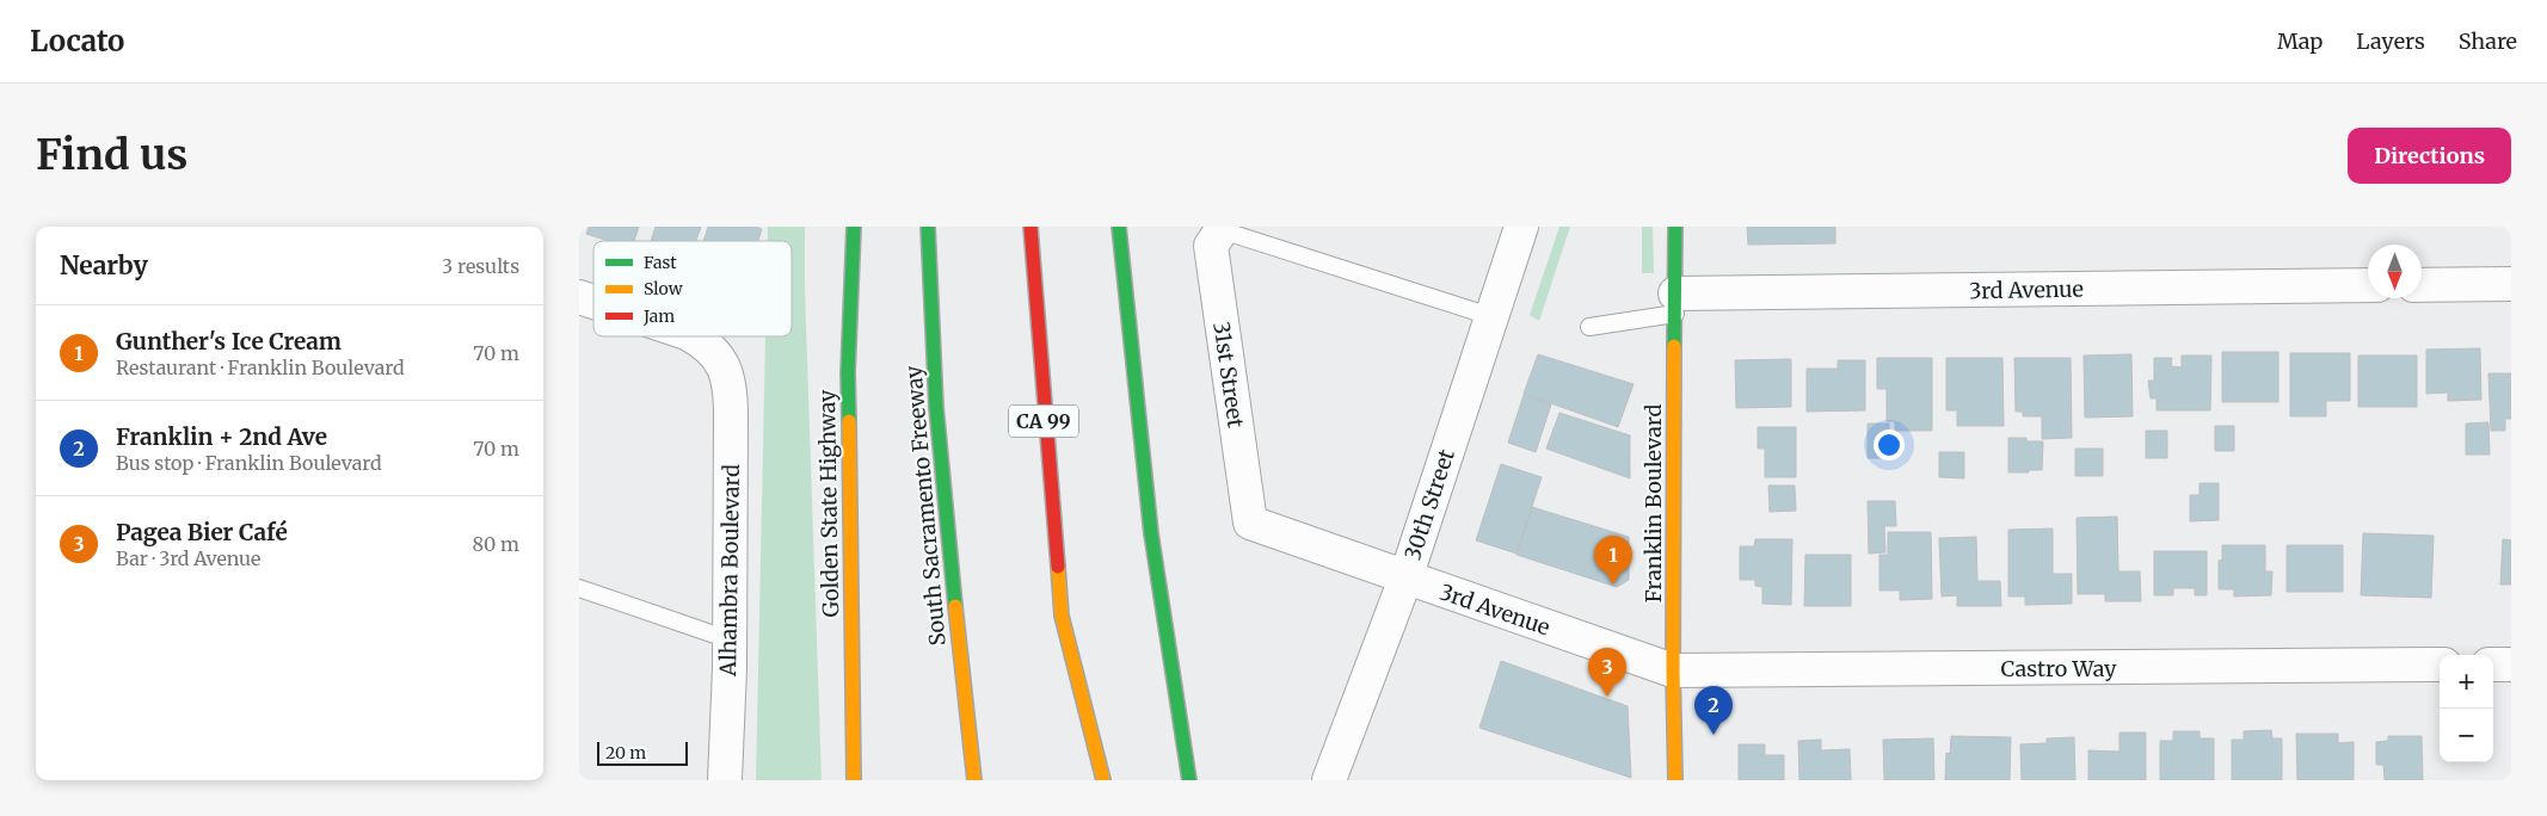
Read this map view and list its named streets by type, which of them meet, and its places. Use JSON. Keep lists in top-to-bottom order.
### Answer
{
  "streets": {
    "main road": [
      "CA 99",
      "Golden State Highway",
      "Franklin Boulevard",
      "South Sacramento Freeway"
    ],
    "street": [
      "3rd Avenue",
      "31st Street",
      "30th Street",
      "Alhambra Boulevard",
      "Castro Way"
    ]
  },
  "crossings": [
    ["3rd Avenue", "31st Street"],
    ["3rd Avenue", "Franklin Boulevard"],
    ["3rd Avenue", "30th Street"],
    ["3rd Avenue", "Castro Way"],
    ["Franklin Boulevard", "Castro Way"]
  ],
  "legend": ["Fast", "Slow", "Jam"],
  "scale_bar": "20 m",
  "north": "bottom",
  "page": {
    "header": "Locato",
    "nav": ["Map", "Layers", "Share"],
    "buttons": "Directions",
    "title": "Find us",
    "heading": ["Nearby", "3 results"],
    "list": [
      {
        "mark": "1",
        "name": "Gunther's Ice Cream",
        "note": "Restaurant · Franklin Boulevard",
        "value": "70 m"
      },
      {
        "mark": "2",
        "name": "Franklin + 2nd Ave",
        "note": "Bus stop · Franklin Boulevard",
        "value": "70 m"
      },
      {
        "mark": "3",
        "name": "Pagea Bier Café",
        "note": "Bar · 3rd Avenue",
        "value": "80 m"
      }
    ],
    "pins": ["1", "3", "2"],
    "map_buttons": ["+", "−"],
    "scale": "20 m"
  }
}
